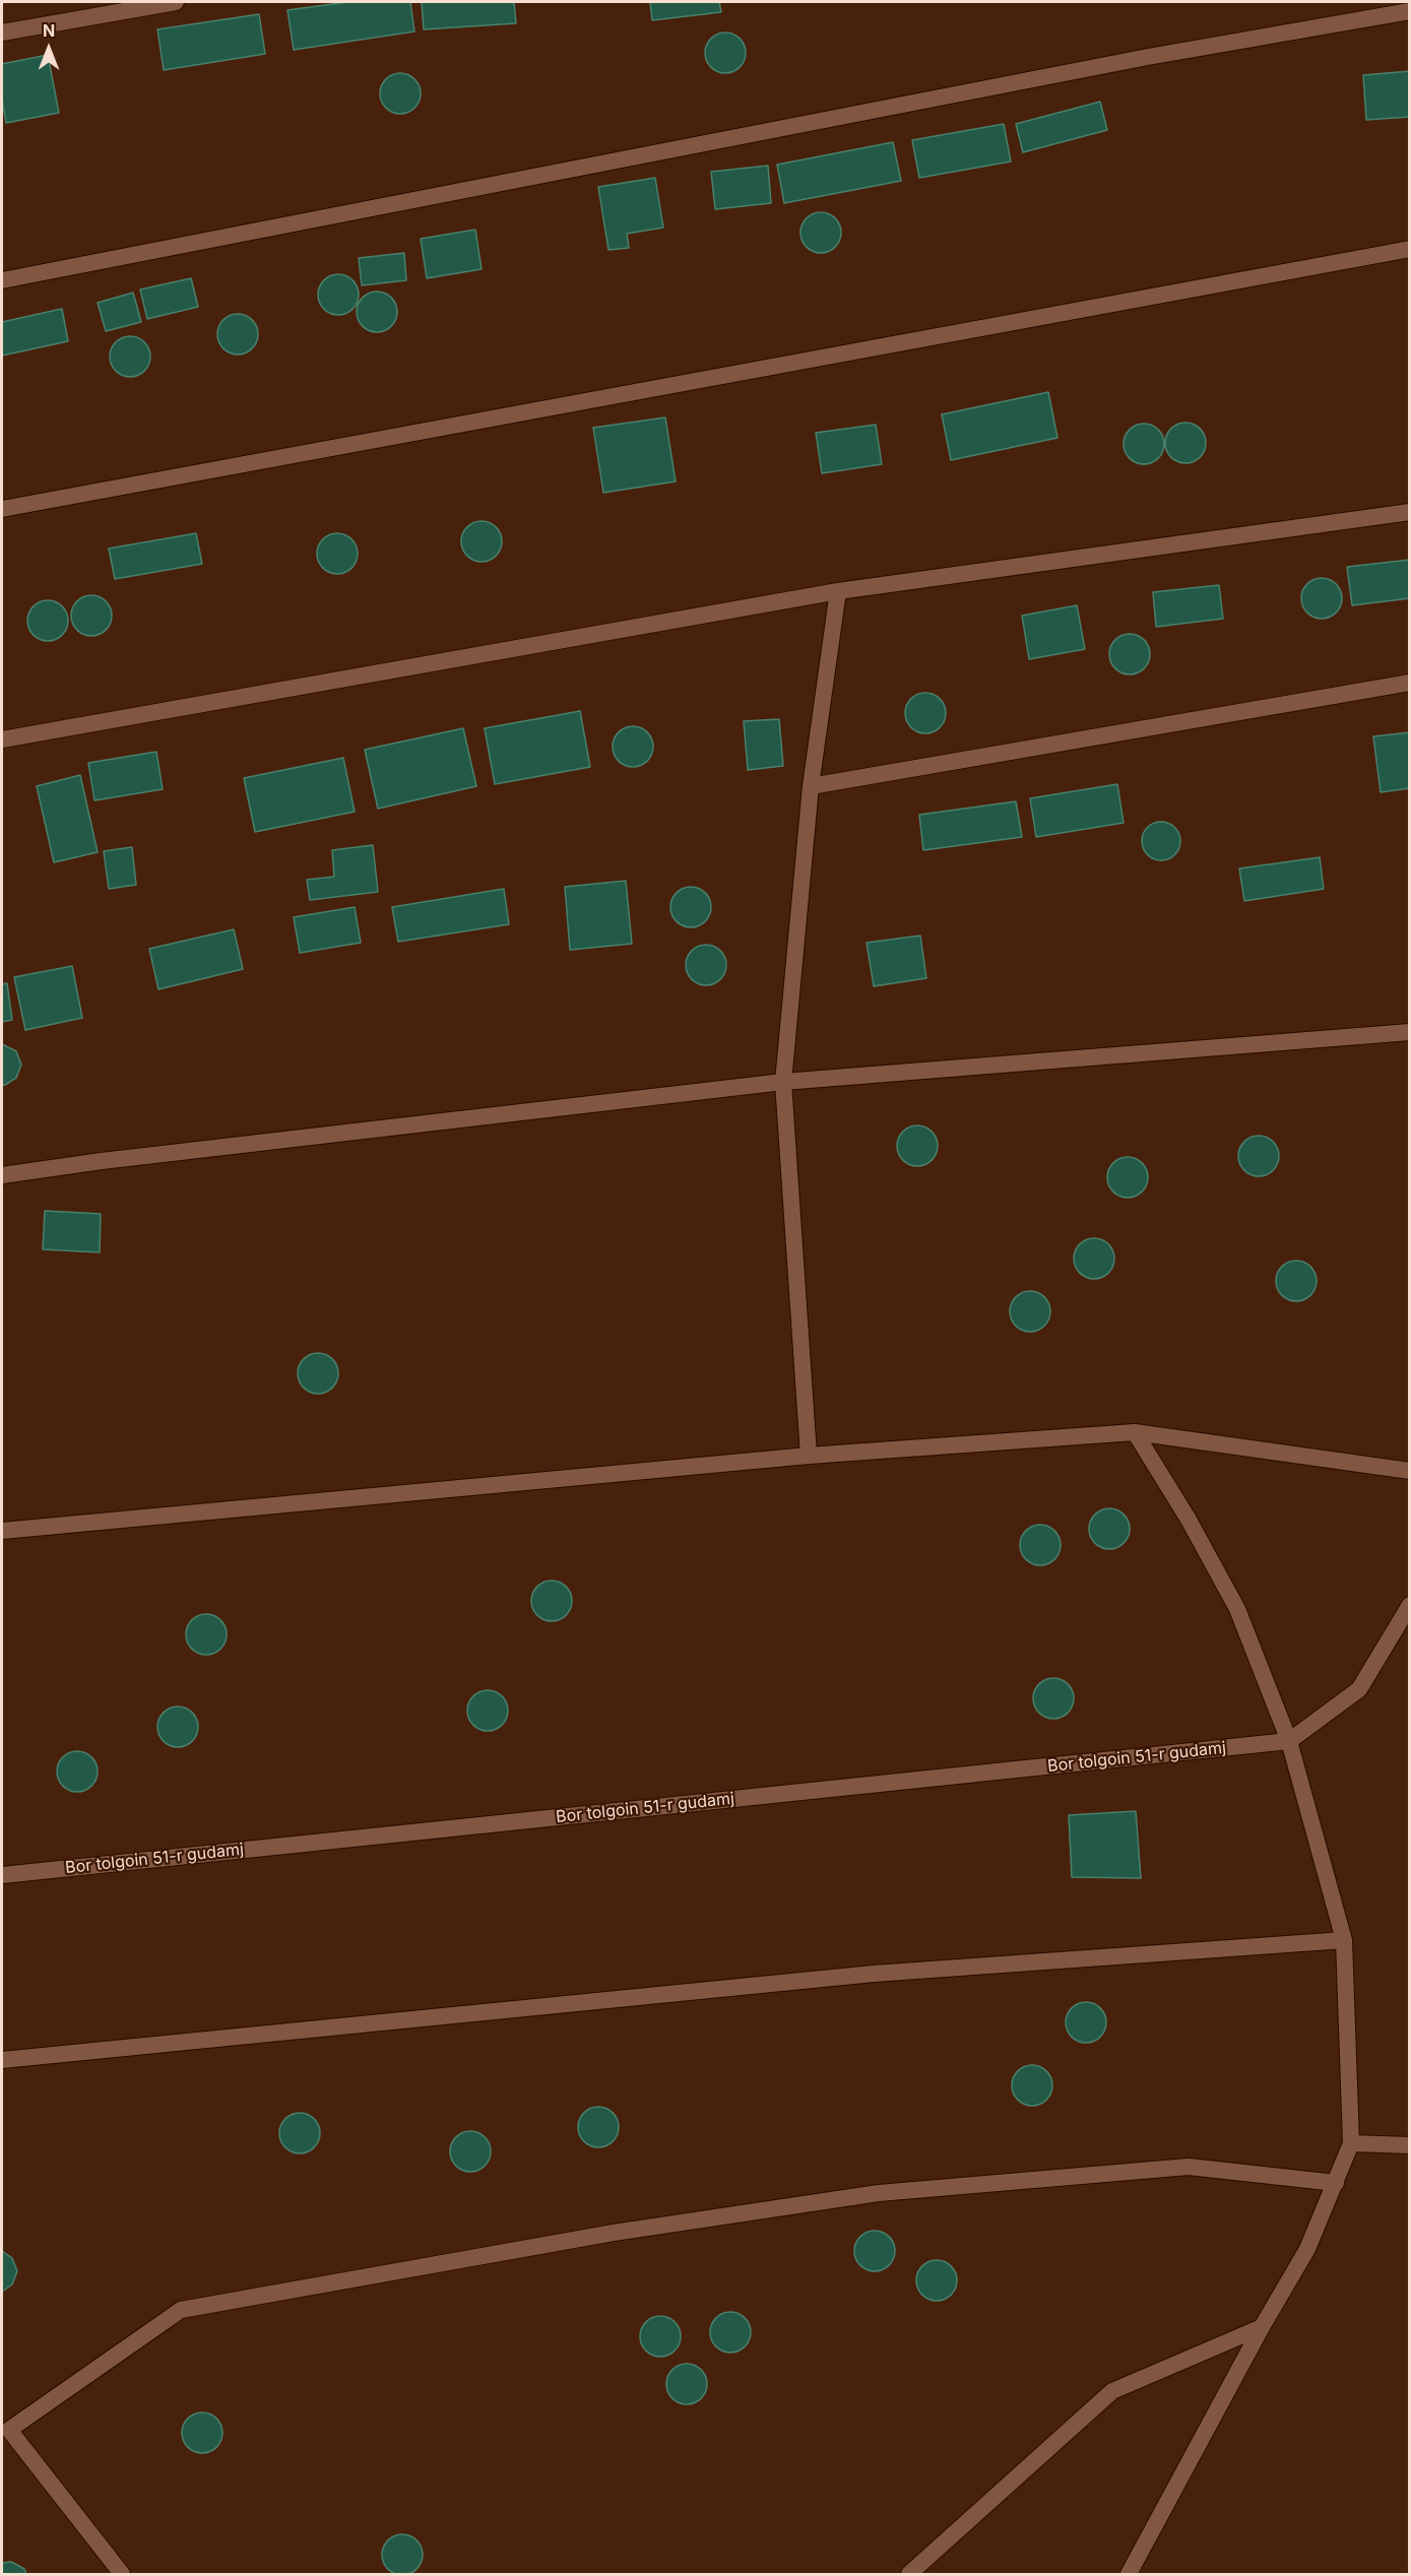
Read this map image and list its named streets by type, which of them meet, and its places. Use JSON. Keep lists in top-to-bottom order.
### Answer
{
  "streets": {
    "street": ["Bor tolgoin 51-r gudamj"]
  },
  "north": "top"
}
